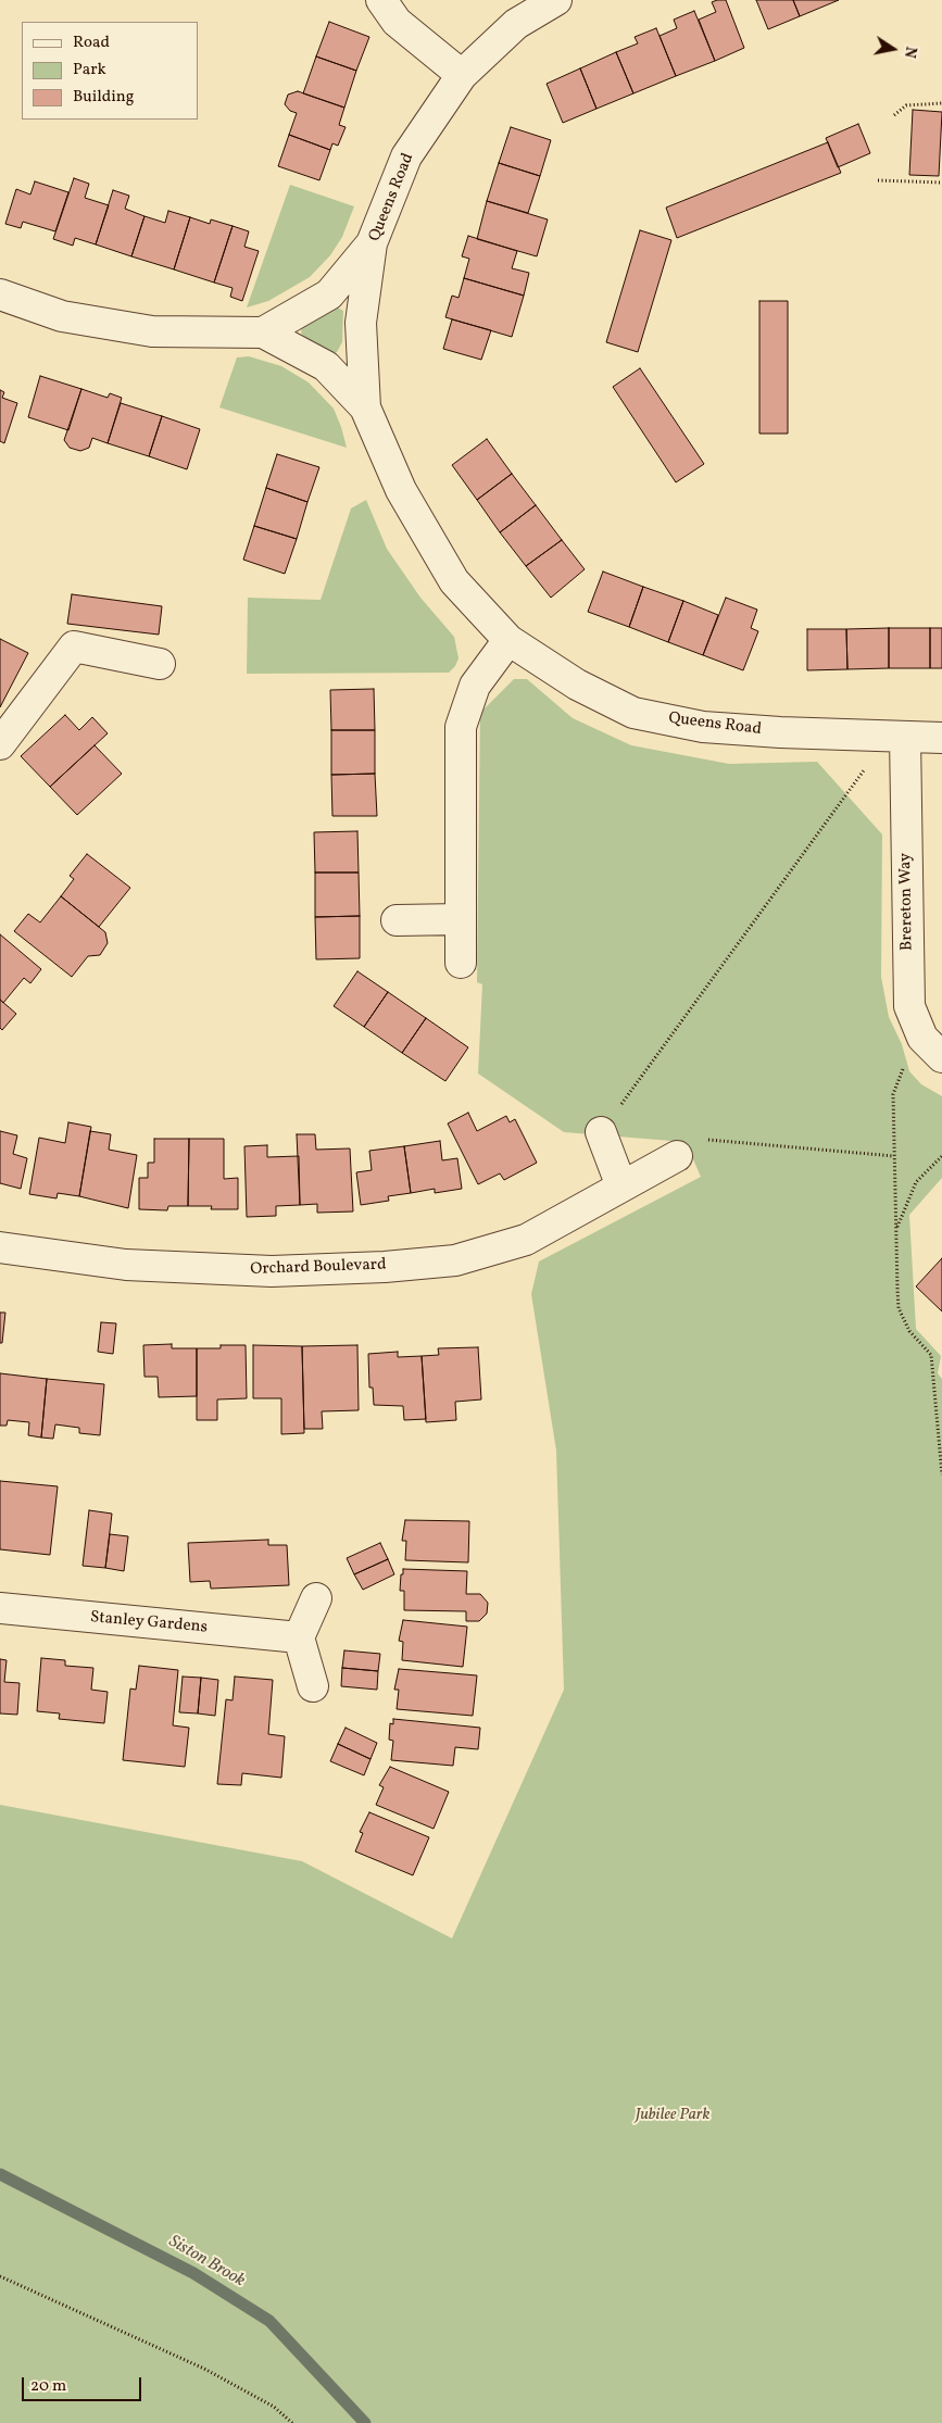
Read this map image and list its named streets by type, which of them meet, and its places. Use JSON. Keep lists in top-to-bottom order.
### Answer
{
  "streets": {
    "street": [
      "Queens Road",
      "Brereton Way",
      "Orchard Boulevard",
      "Stanley Gardens"
    ]
  },
  "crossings": [
    ["Queens Road", "Brereton Way"]
  ],
  "water": ["Siston Brook"],
  "parks": ["Jubilee Park"],
  "legend": ["Road", "Park", "Building"],
  "scale_bar": "20 m",
  "north": "right"
}
